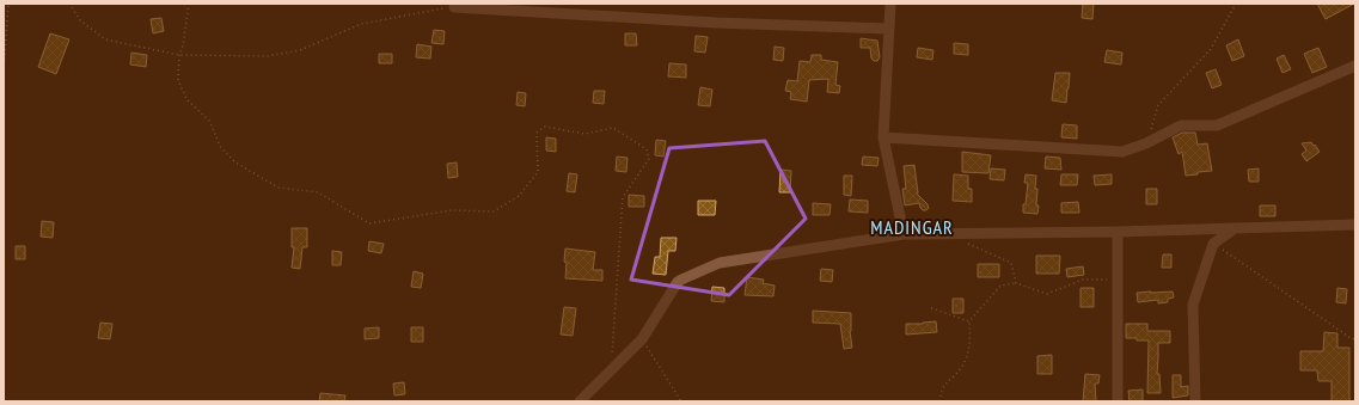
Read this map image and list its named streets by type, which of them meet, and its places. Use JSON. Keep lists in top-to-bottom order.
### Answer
{
  "districts": ["MADINGAR"]
}
